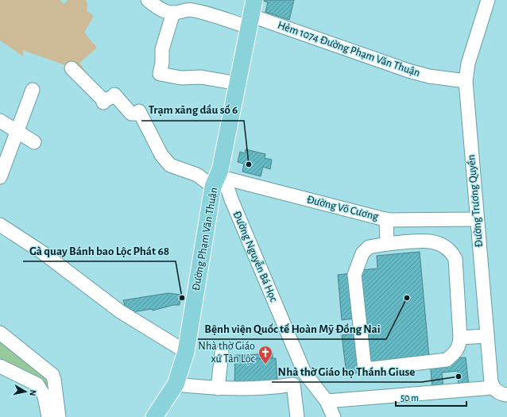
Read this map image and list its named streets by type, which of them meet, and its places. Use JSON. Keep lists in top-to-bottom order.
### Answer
{
  "streets": {
    "main road": ["Đường Phạm Văn Thuận"],
    "street": [
      "Hẻm 1074 Đường Phạm Văn Thuận",
      "Đường Trương Quyền",
      "Đường Võ Cương",
      "Đường Nguyễn Bá Học"
    ]
  },
  "crossings": [
    ["Hẻm 1074 Đường Phạm Văn Thuận", "Đường Trương Quyền"],
    ["Hẻm 1074 Đường Phạm Văn Thuận", "Đường Phạm Văn Thuận"],
    ["Đường Trương Quyền", "Đường Võ Cương"],
    ["Đường Võ Cương", "Đường Phạm Văn Thuận"],
    ["Đường Võ Cương", "Đường Nguyễn Bá Học"],
    ["Đường Phạm Văn Thuận", "Đường Nguyễn Bá Học"]
  ],
  "places": {
    "other": [
      "Trạm xăng dầu số 6",
      "Gà quay Bánh bao Lộc Phát 68",
      "Bệnh viện Quốc tế Hoàn Mỹ Đồng Nai",
      "Nhà thờ Giáo họ Thánh Giuse"
    ],
    "church": ["Nhà thờ Giáo xứ Tân Lộc"]
  },
  "scale_bar": "50 m",
  "north": "right"
}
